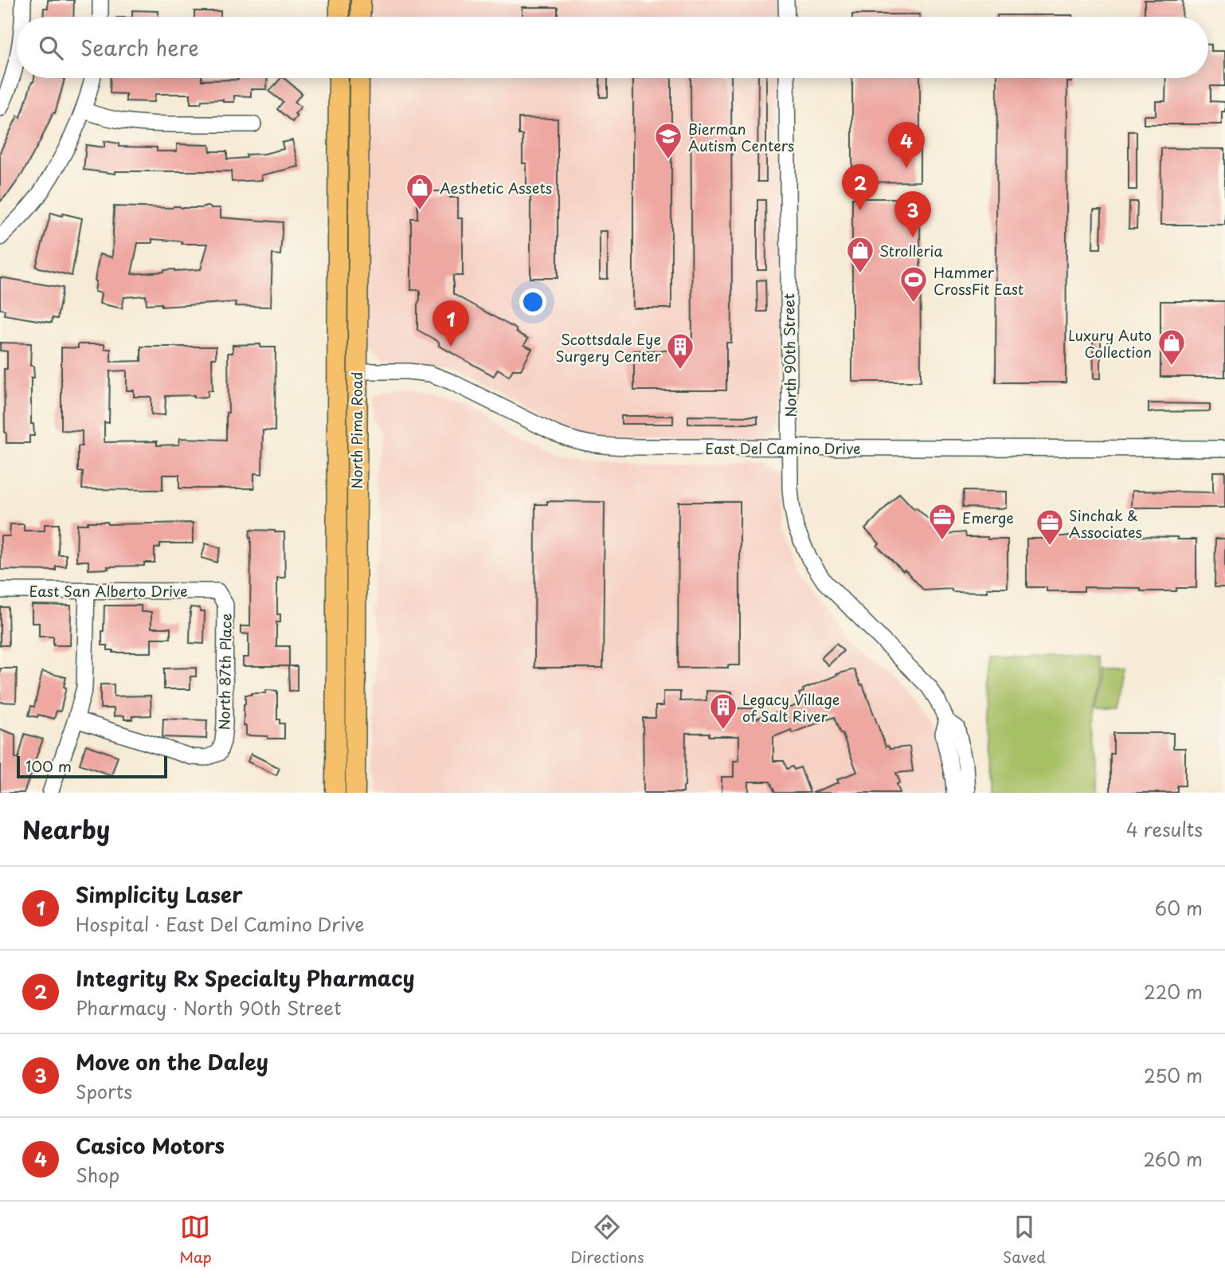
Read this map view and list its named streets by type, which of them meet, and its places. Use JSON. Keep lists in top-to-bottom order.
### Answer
{
  "streets": {
    "main road": ["North Pima Road"],
    "street": [
      "North 90th Street",
      "East Del Camino Drive",
      "East San Alberto Drive",
      "North 87th Place"
    ]
  },
  "crossings": [
    ["North 90th Street", "East Del Camino Drive"],
    ["North Pima Road", "East Del Camino Drive"],
    ["East San Alberto Drive", "North 87th Place"]
  ],
  "places": {
    "school or university": ["Bierman Autism Centers"],
    "shop": ["Aesthetic Assets", "Strolleria", "Luxury Auto Collection"],
    "sports": ["Hammer CrossFit East"],
    "building": ["Scottsdale Eye Surgery Center", "Legacy Village of Salt River"],
    "office": ["Emerge", "Sinchak & Associates"]
  },
  "scale_bar": "100 m",
  "page": {
    "search": "Search here",
    "pins": [
      "4",
      "2",
      "3",
      "1"
    ],
    "scale": "100 m",
    "heading": ["Nearby", "4 results"],
    "list": [
      {
        "mark": "1",
        "name": "Simplicity Laser",
        "note": "Hospital · East Del Camino Drive",
        "value": "60 m"
      },
      {
        "mark": "2",
        "name": "Integrity Rx Specialty Pharmacy",
        "note": "Pharmacy · North 90th Street",
        "value": "220 m"
      },
      {
        "mark": "3",
        "name": "Move on the Daley",
        "note": "Sports",
        "value": "250 m"
      },
      {
        "mark": "4",
        "name": "Casico Motors",
        "note": "Shop",
        "value": "260 m"
      }
    ],
    "nav": ["Map", "Directions", "Saved"]
  }
}
